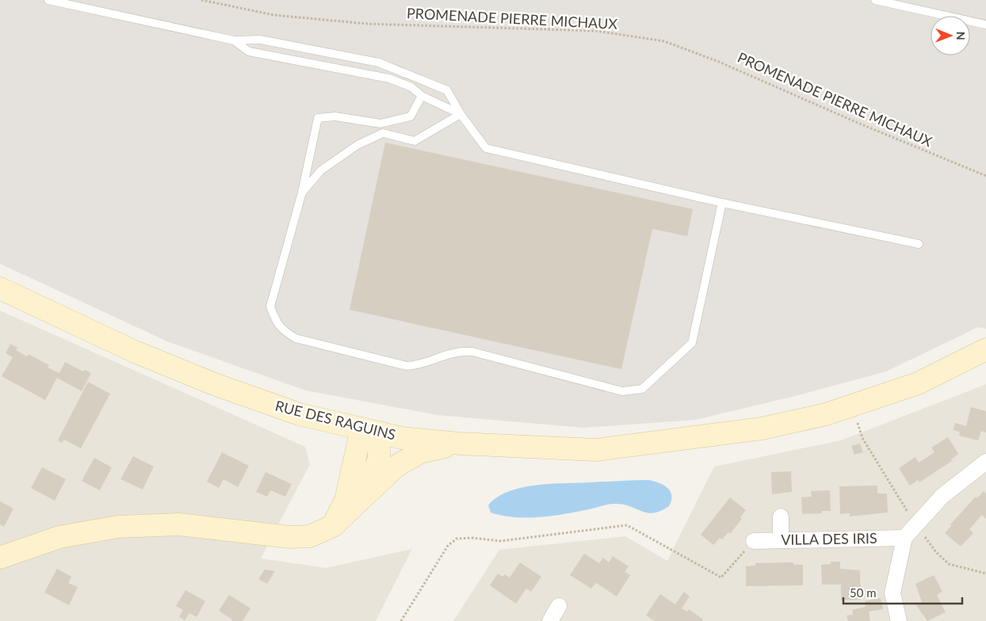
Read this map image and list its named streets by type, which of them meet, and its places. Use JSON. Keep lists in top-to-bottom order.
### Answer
{
  "streets": {
    "street": ["RUE DES RAGUINS", "VILLA DES IRIS"],
    "path": ["PROMENADE PIERRE MICHAUX"]
  },
  "scale_bar": "50 m",
  "north": "right"
}
